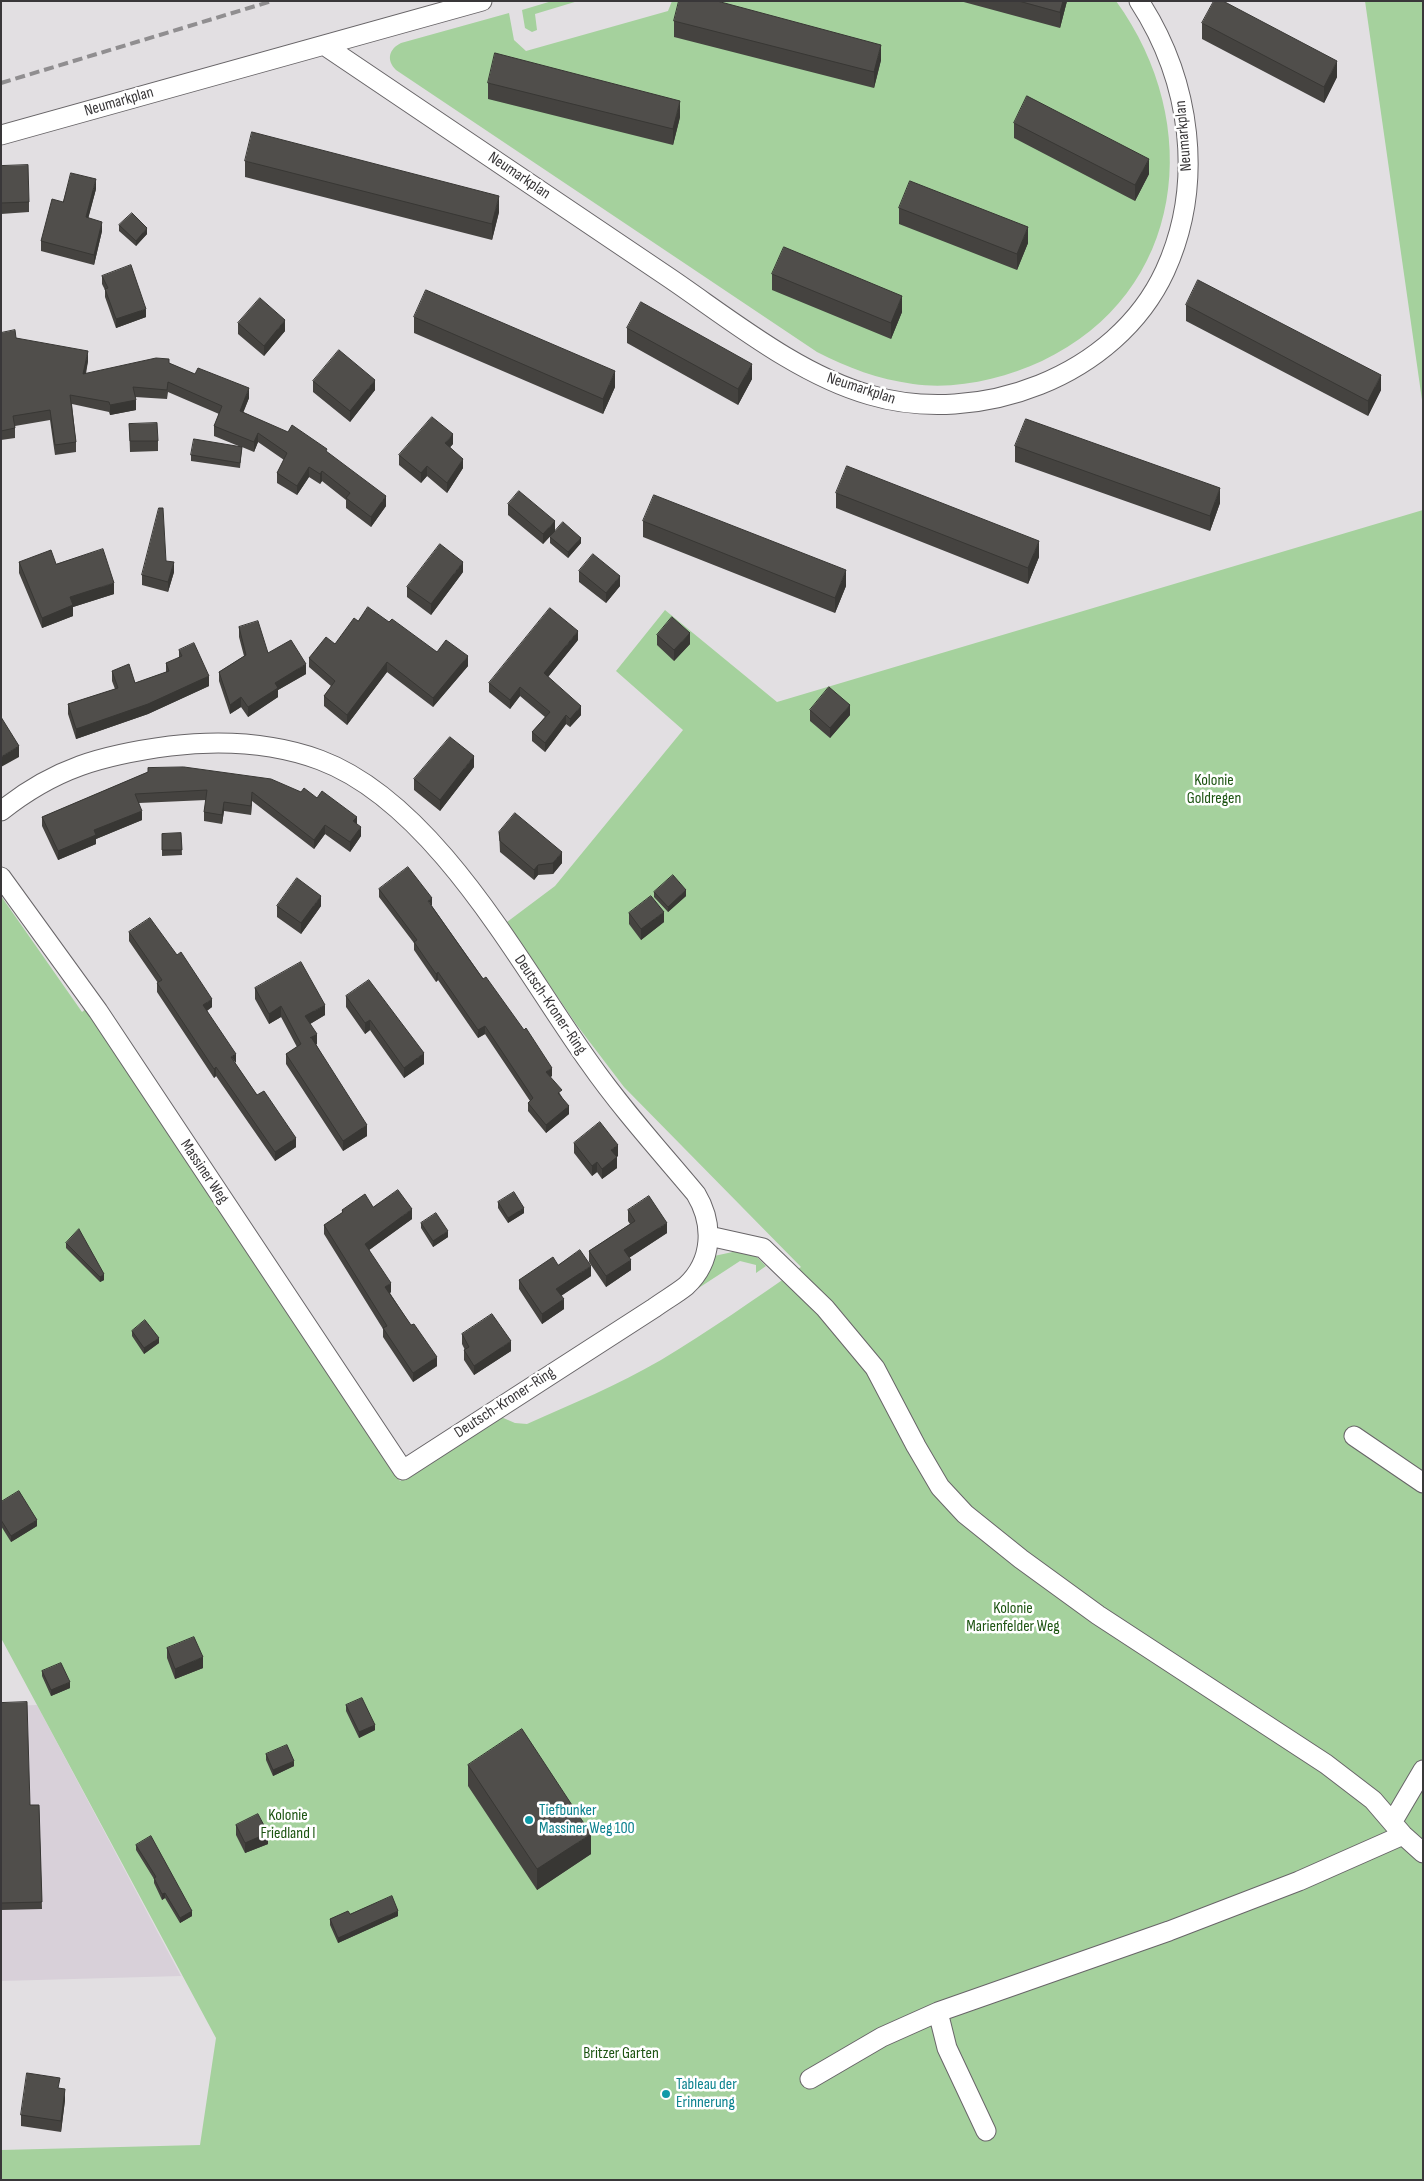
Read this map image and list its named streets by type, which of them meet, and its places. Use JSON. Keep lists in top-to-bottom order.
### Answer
{
  "streets": {
    "street": ["Neumarkplan", "Deutsch-Kroner-Ring", "Massiner Weg"]
  },
  "crossings": [
    ["Deutsch-Kroner-Ring", "Massiner Weg"]
  ],
  "parks": [
    "Kolonie Goldregen",
    "Kolonie Marienfelder Weg",
    "Kolonie Friedland I",
    "Britzer Garten"
  ],
  "places": ["Tiefbunker Massiner Weg 100", "Tableau der Erinnerung"]
}
